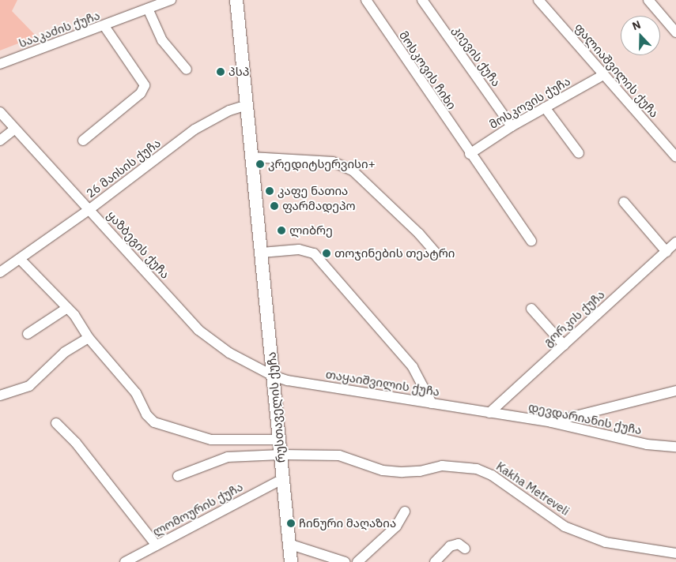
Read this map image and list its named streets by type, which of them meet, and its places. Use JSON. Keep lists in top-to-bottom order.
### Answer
{
  "streets": {
    "main road": ["რუსთაველის ქუჩა"],
    "street": [
      "სააკაძის ქუჩა",
      "კიევის ქუჩა",
      "მოსკოვის ჩიხი",
      "ფალიაშვილის ქუჩა",
      "მოსკოვის ქუჩა",
      "26 მაისის ქუჩა",
      "ყაზბეგის ქუჩა",
      "გორკის ქუჩა",
      "თაყაიშვილის ქუჩა",
      "დევდარიანის ქუჩა",
      "Kakha Metreveli",
      "ლომოურის ქუჩა"
    ]
  },
  "crossings": [
    ["კიევის ქუჩა", "მოსკოვის ქუჩა"],
    ["მოსკოვის ჩიხი", "მოსკოვის ქუჩა"],
    ["ფალიაშვილის ქუჩა", "მოსკოვის ქუჩა"],
    ["26 მაისის ქუჩა", "ყაზბეგის ქუჩა"],
    ["26 მაისის ქუჩა", "რუსთაველის ქუჩა"],
    ["ყაზბეგის ქუჩა", "თაყაიშვილის ქუჩა"],
    ["ყაზბეგის ქუჩა", "რუსთაველის ქუჩა"],
    ["გორკის ქუჩა", "თაყაიშვილის ქუჩა"],
    ["გორკის ქუჩა", "დევდარიანის ქუჩა"],
    ["თაყაიშვილის ქუჩა", "რუსთაველის ქუჩა"],
    ["თაყაიშვილის ქუჩა", "დევდარიანის ქუჩა"],
    ["რუსთაველის ქუჩა", "Kakha Metreveli"],
    ["რუსთაველის ქუჩა", "ლომოურის ქუჩა"]
  ],
  "places": [
    "პსპ",
    "კრედიტსერვისი+",
    "კაფე ნათია",
    "ფარმადეპო",
    "ლიბრე",
    "თოჯინების თეატრი",
    "ჩინური მაღაზია"
  ],
  "north": "top"
}
